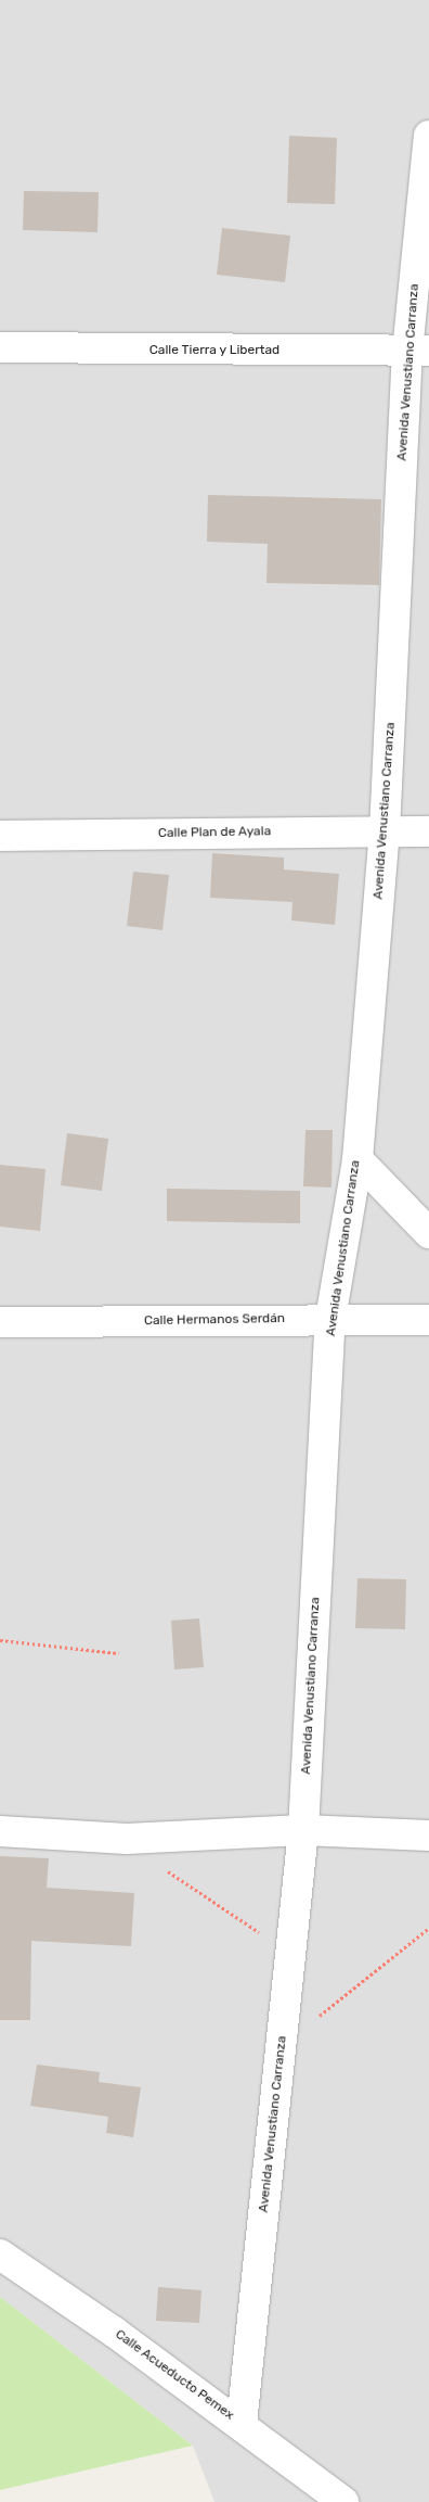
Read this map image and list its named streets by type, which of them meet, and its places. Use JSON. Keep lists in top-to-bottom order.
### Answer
{
  "streets": {
    "street": [
      "Calle Tierra y Libertad",
      "Avenida Venustiano Carranza",
      "Calle Plan de Ayala",
      "Calle Hermanos Serdán",
      "Calle Acueducto Pemex"
    ]
  },
  "crossings": [
    ["Calle Tierra y Libertad", "Avenida Venustiano Carranza"],
    ["Avenida Venustiano Carranza", "Calle Plan de Ayala"],
    ["Avenida Venustiano Carranza", "Calle Hermanos Serdán"],
    ["Avenida Venustiano Carranza", "Calle Acueducto Pemex"]
  ]
}
